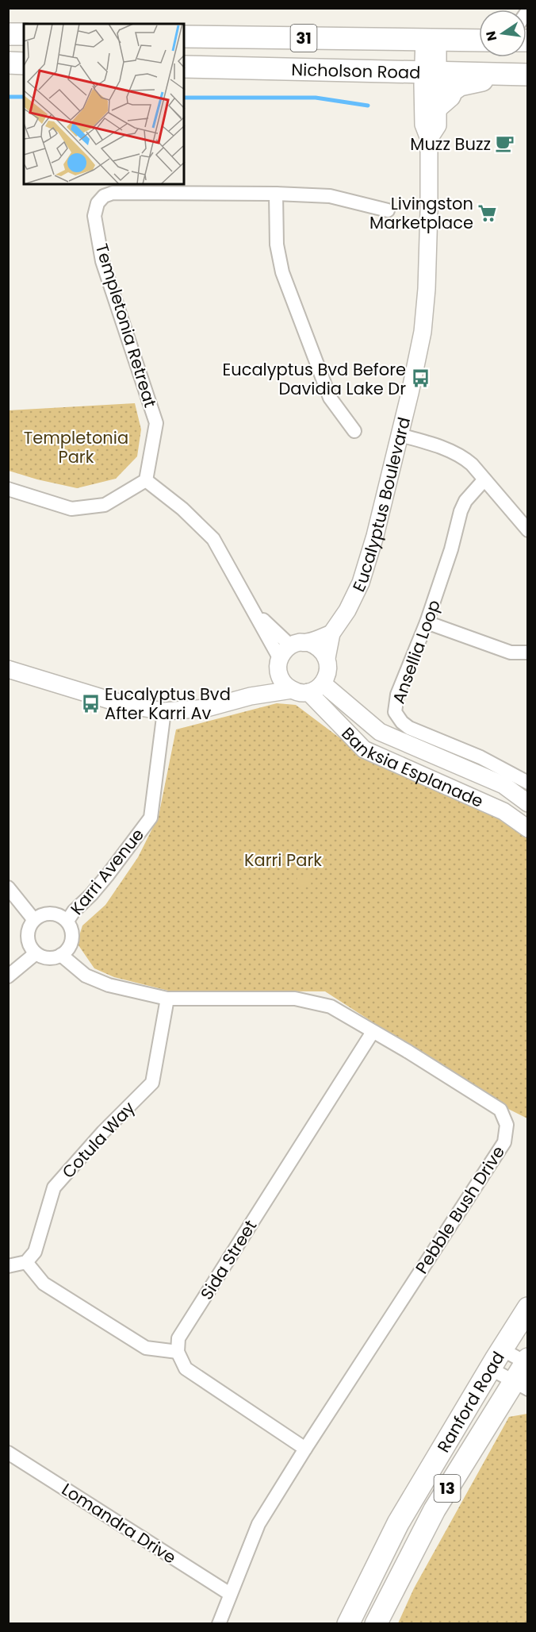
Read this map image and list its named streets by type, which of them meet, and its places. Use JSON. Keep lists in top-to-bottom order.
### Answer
{
  "streets": {
    "main road": [
      "31",
      "Nicholson Road",
      "Ranford Road",
      "13"
    ],
    "street": [
      "Templetonia Retreat",
      "Eucalyptus Boulevard",
      "Ansellia Loop",
      "Banksia Esplanade",
      "Karri Avenue",
      "Cotula Way",
      "Pebble Bush Drive",
      "Sida Street",
      "Lomandra Drive"
    ]
  },
  "crossings": [
    ["Nicholson Road", "Eucalyptus Boulevard"],
    ["Eucalyptus Boulevard", "Banksia Esplanade"],
    ["Karri Avenue", "Pebble Bush Drive"],
    ["Cotula Way", "Pebble Bush Drive"],
    ["Pebble Bush Drive", "Sida Street"],
    ["Pebble Bush Drive", "Lomandra Drive"]
  ],
  "parks": ["Templetonia Park", "Karri Park"],
  "places": {
    "cafe": ["Muzz Buzz"],
    "supermarket": ["Livingston Marketplace"],
    "bus stop": ["Eucalyptus Bvd Before Davidia Lake Dr", "Eucalyptus Bvd After Karri Av"]
  },
  "north": "left"
}
